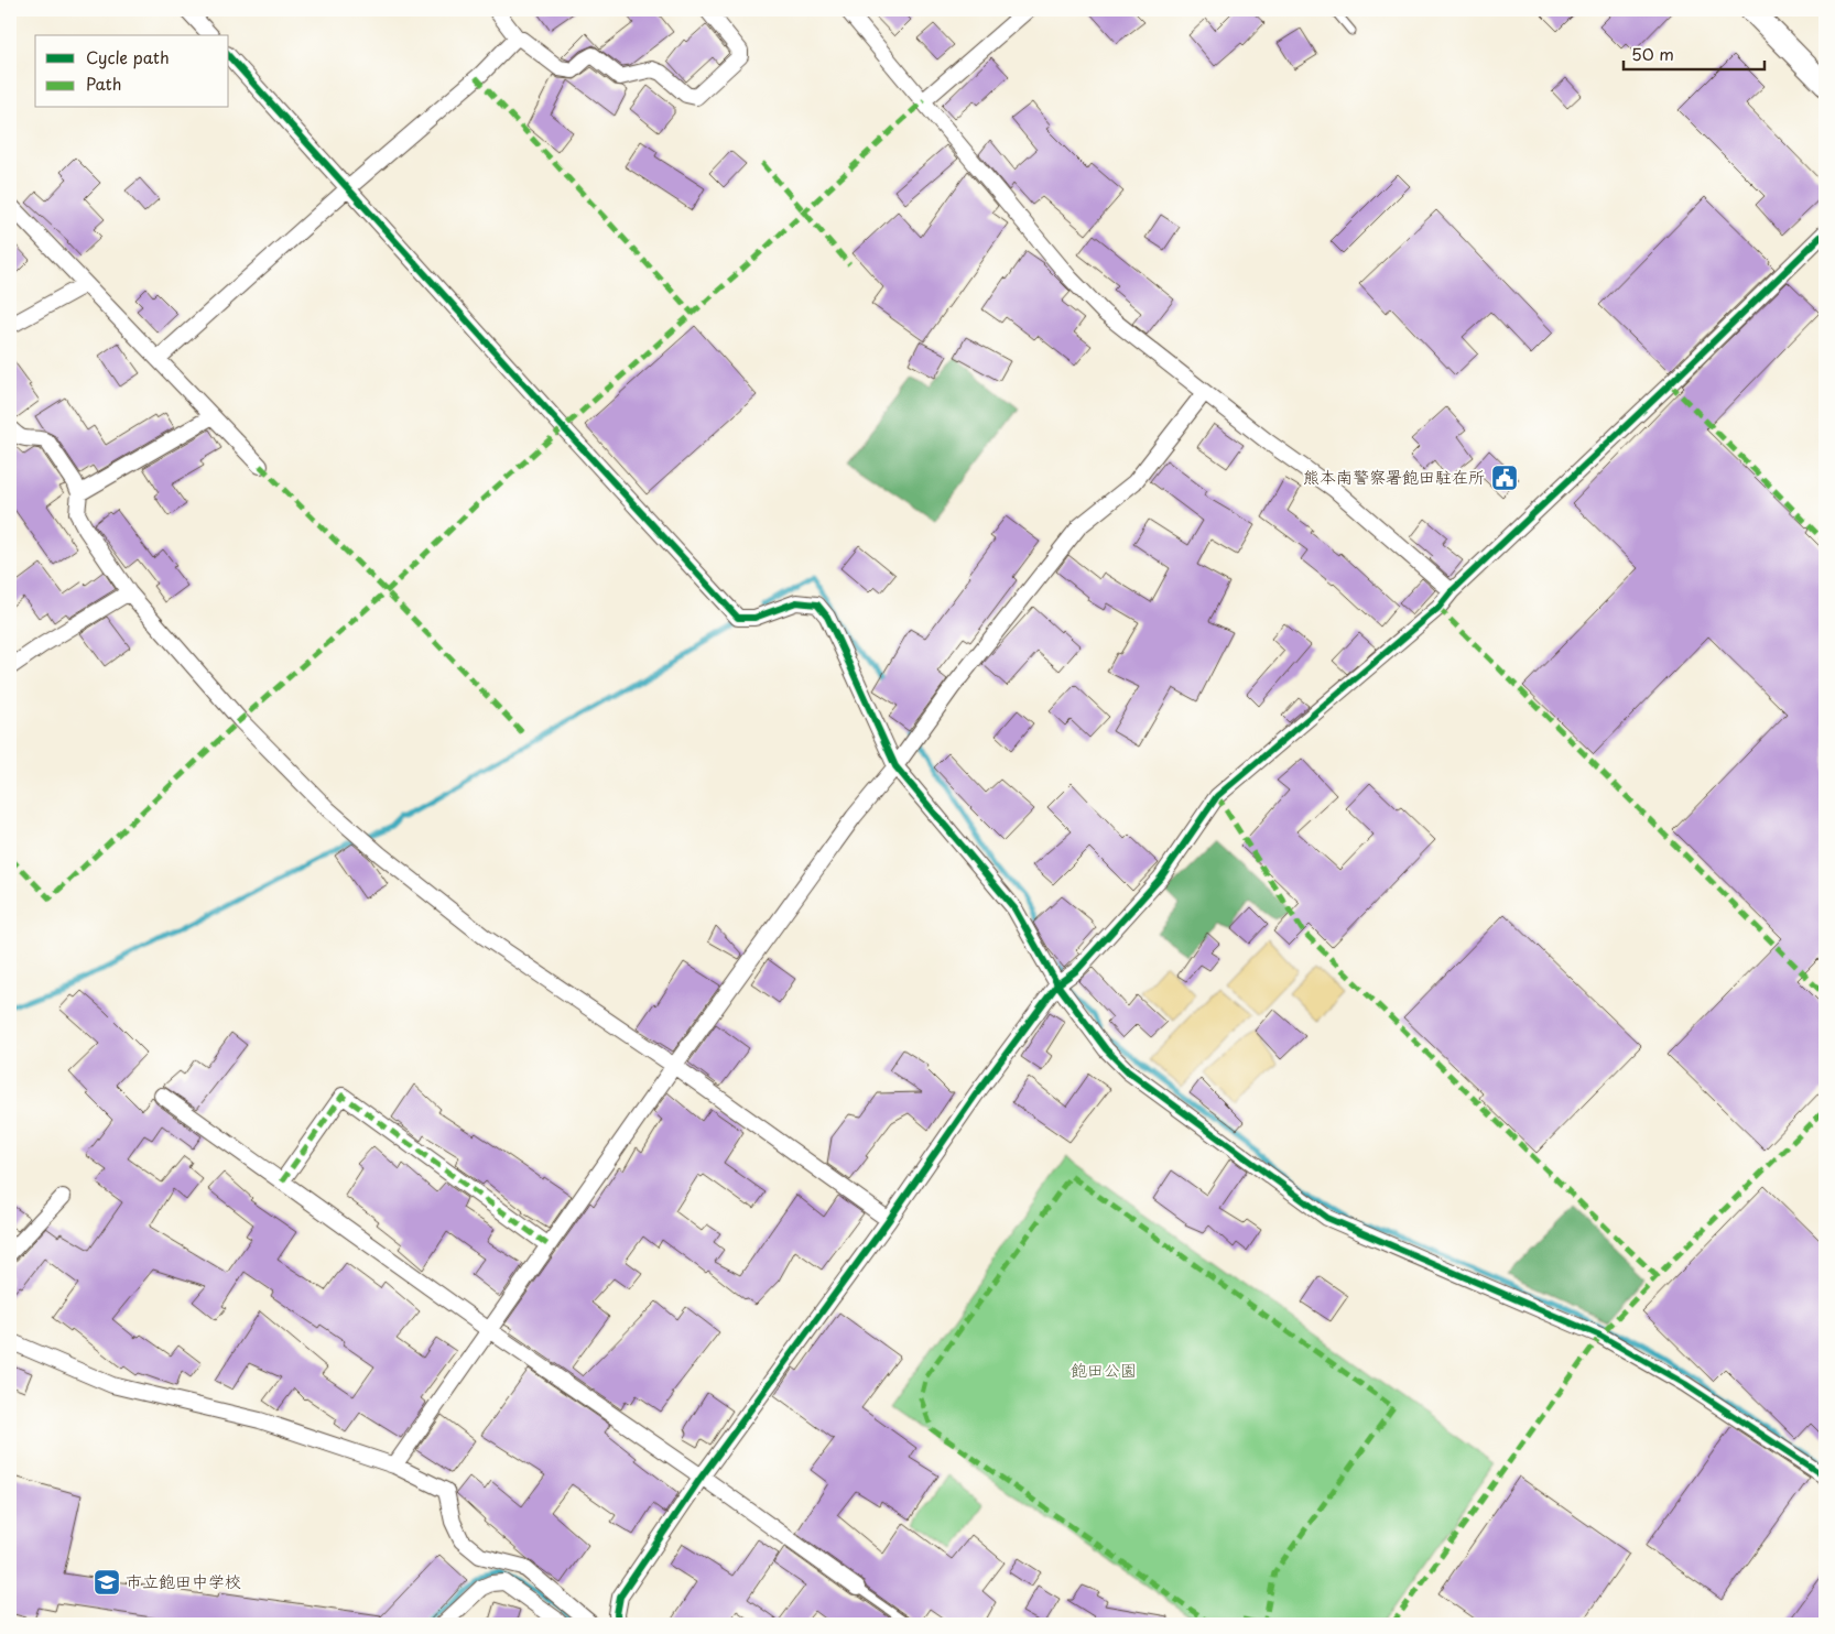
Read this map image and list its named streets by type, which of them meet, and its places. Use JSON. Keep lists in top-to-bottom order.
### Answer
{
  "parks": ["飽田公園"],
  "places": {
    "public building": ["熊本南警察署飽田駐在所"],
    "school or university": ["市立飽田中学校"]
  },
  "legend": ["Cycle path", "Path"],
  "scale_bar": "50 m"
}
